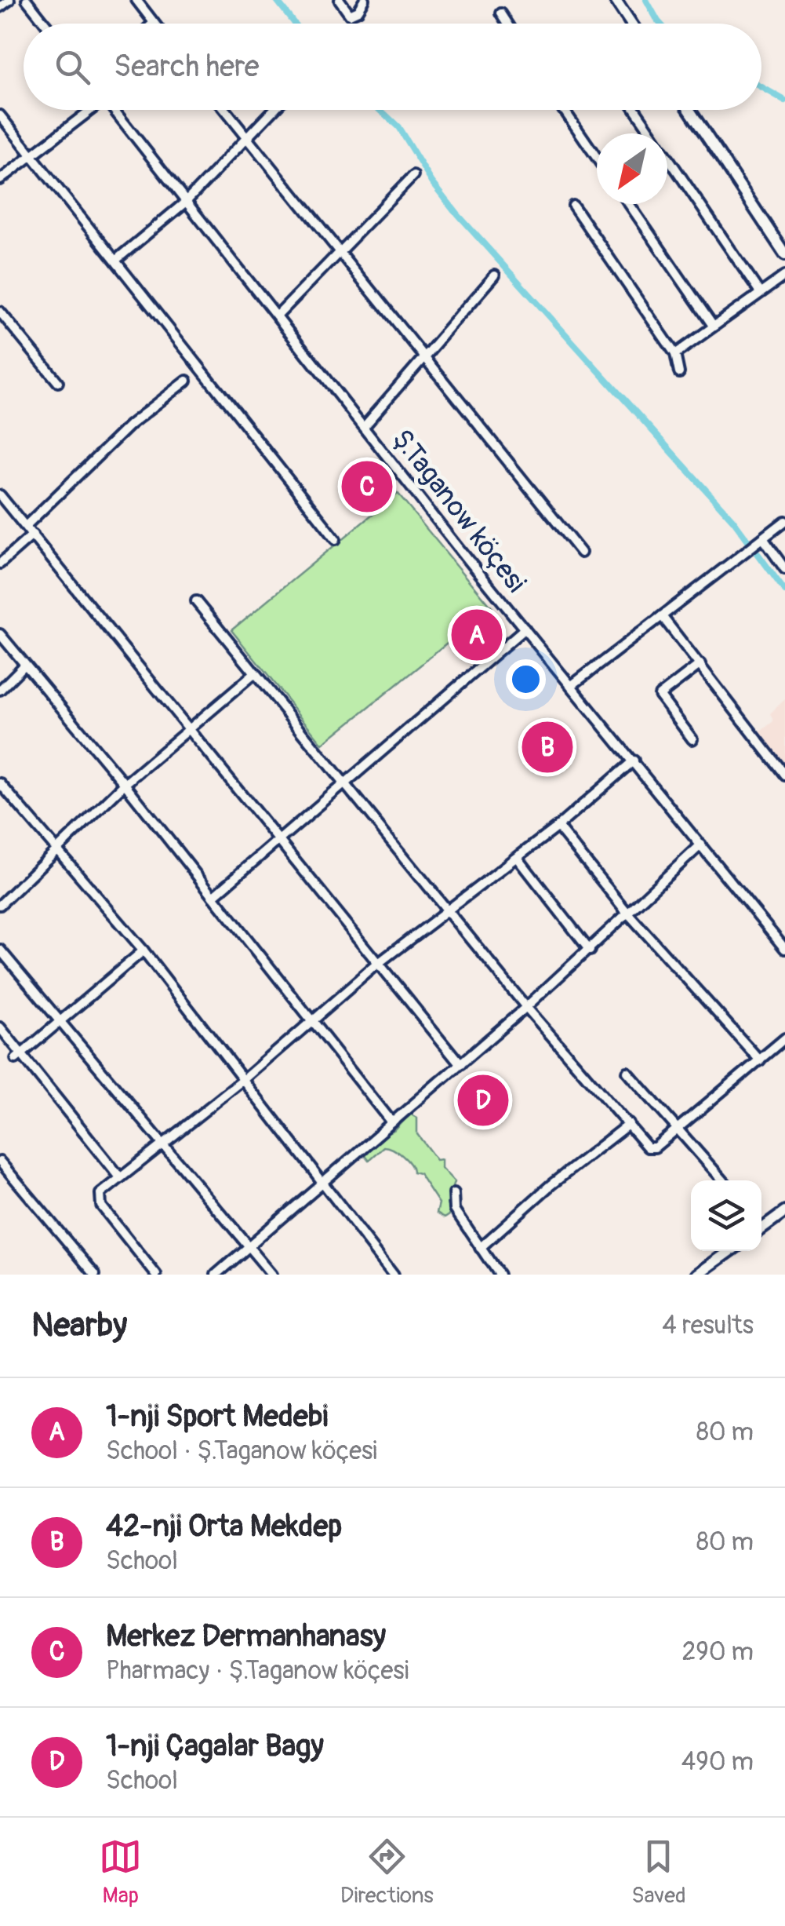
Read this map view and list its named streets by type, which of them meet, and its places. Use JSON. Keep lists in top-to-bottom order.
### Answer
{
  "streets": {
    "street": ["Ş.Taganow köçesi"]
  },
  "north": "bottom left",
  "page": {
    "search": "Search here",
    "pins": [
      "C",
      "A",
      "B",
      "D"
    ],
    "heading": ["Nearby", "4 results"],
    "list": [
      {
        "mark": "A",
        "name": "1-nji Sport Medebi",
        "note": "School · Ş.Taganow köçesi",
        "value": "80 m"
      },
      {
        "mark": "B",
        "name": "42-nji Orta Mekdep",
        "note": "School",
        "value": "80 m"
      },
      {
        "mark": "C",
        "name": "Merkez Dermanhanasy",
        "note": "Pharmacy · Ş.Taganow köçesi",
        "value": "290 m"
      },
      {
        "mark": "D",
        "name": "1-nji Çagalar Bagy",
        "note": "School",
        "value": "490 m"
      }
    ],
    "nav": ["Map", "Directions", "Saved"]
  }
}
